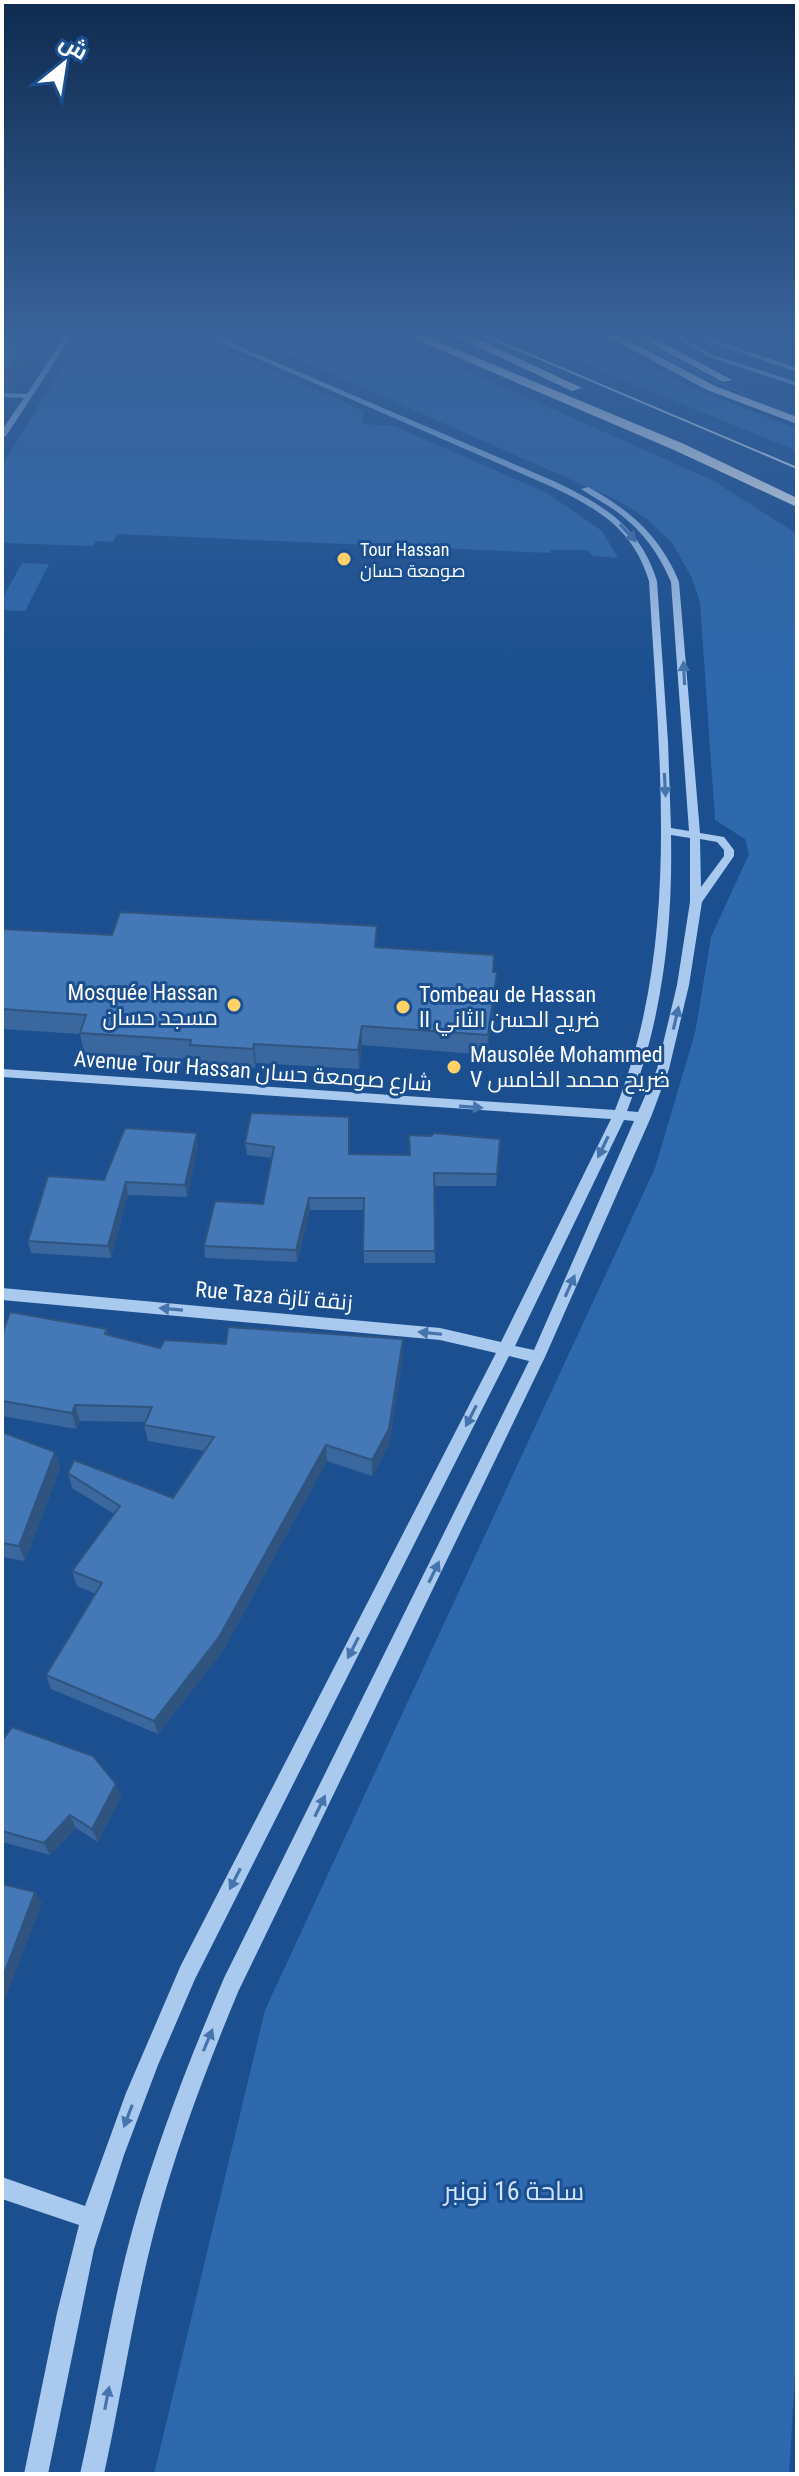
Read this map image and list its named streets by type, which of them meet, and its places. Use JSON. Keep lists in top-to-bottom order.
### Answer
{
  "streets": {
    "street": ["Avenue Tour Hassan شارع صومعة حسان", "Rue Taza زنقة تازة"]
  },
  "one_way": ["Avenue Tour Hassan شارع صومعة حسان", "Rue Taza زنقة تازة"],
  "parks": ["ساحة 16 نونبر"],
  "places": [
    "Tour Hassan صومعة حسان",
    "Mosquée Hassan مسجد حسان",
    "Tombeau de Hassan II ضريح الحسن الثاني",
    "Mausolée Mohammed V ضريح محمد الخامس"
  ],
  "north": "top right"
}
